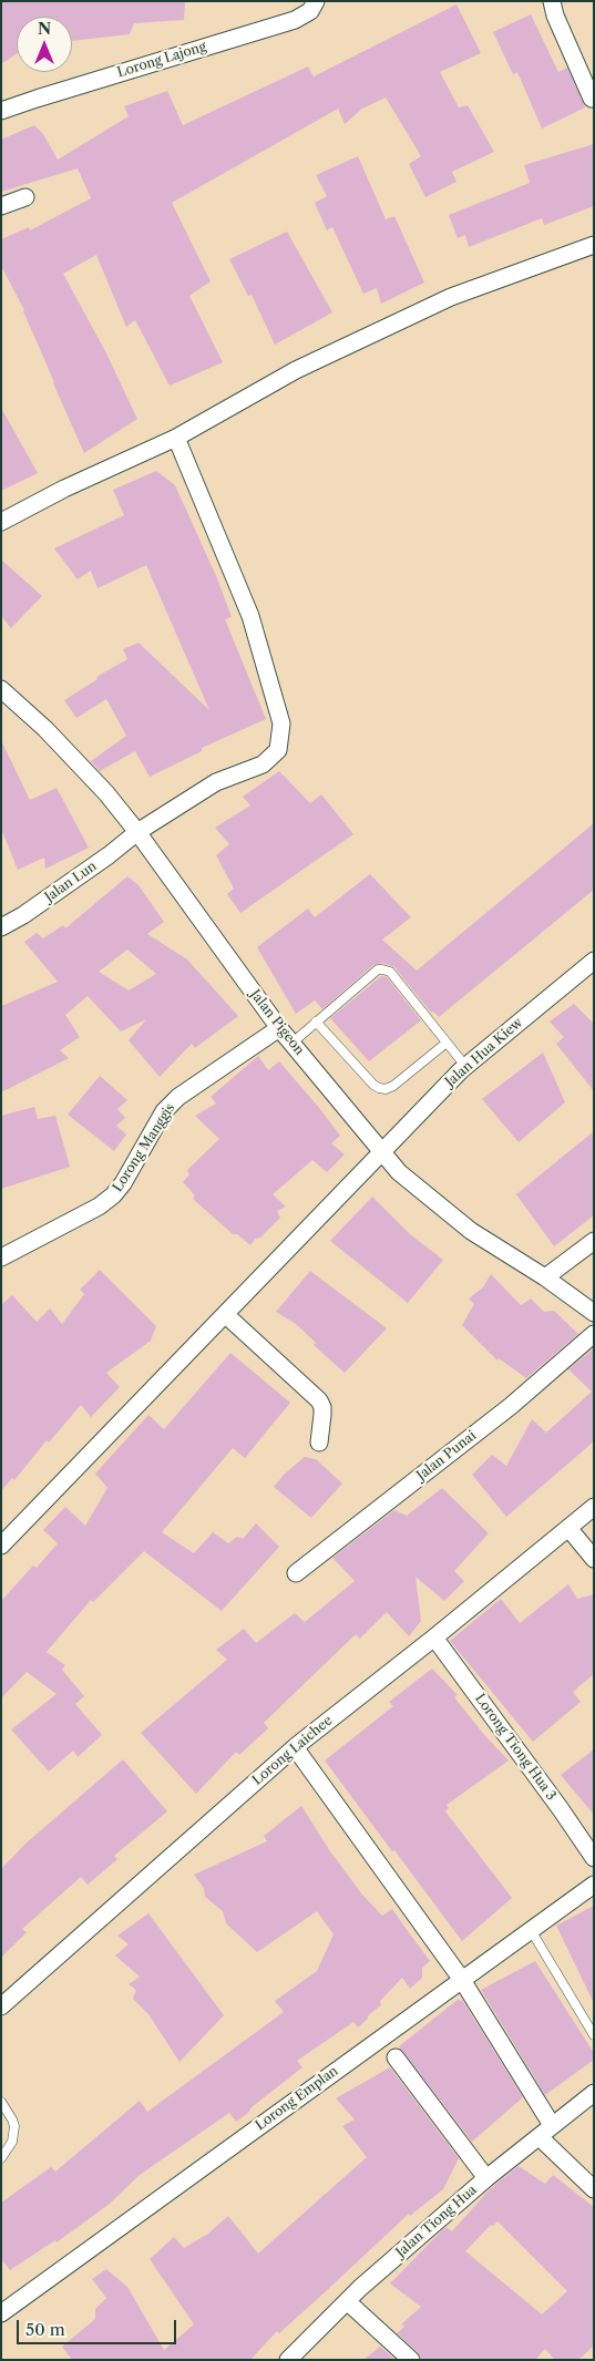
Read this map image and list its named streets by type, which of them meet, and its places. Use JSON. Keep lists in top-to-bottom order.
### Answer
{
  "streets": {
    "street": [
      "Lorong Lajong",
      "Jalan Lun",
      "Jalan Pigeon",
      "Jalan Hua Kiew",
      "Lorong Manggis",
      "Jalan Punai",
      "Lorong Tiong Hua 3",
      "Lorong Laichee",
      "Lorong Emplan",
      "Jalan Tiong Hua"
    ]
  },
  "crossings": [
    ["Jalan Lun", "Jalan Pigeon"],
    ["Jalan Pigeon", "Jalan Hua Kiew"],
    ["Jalan Pigeon", "Lorong Manggis"],
    ["Lorong Tiong Hua 3", "Lorong Laichee"]
  ],
  "scale_bar": "50 m",
  "north": "top"
}
